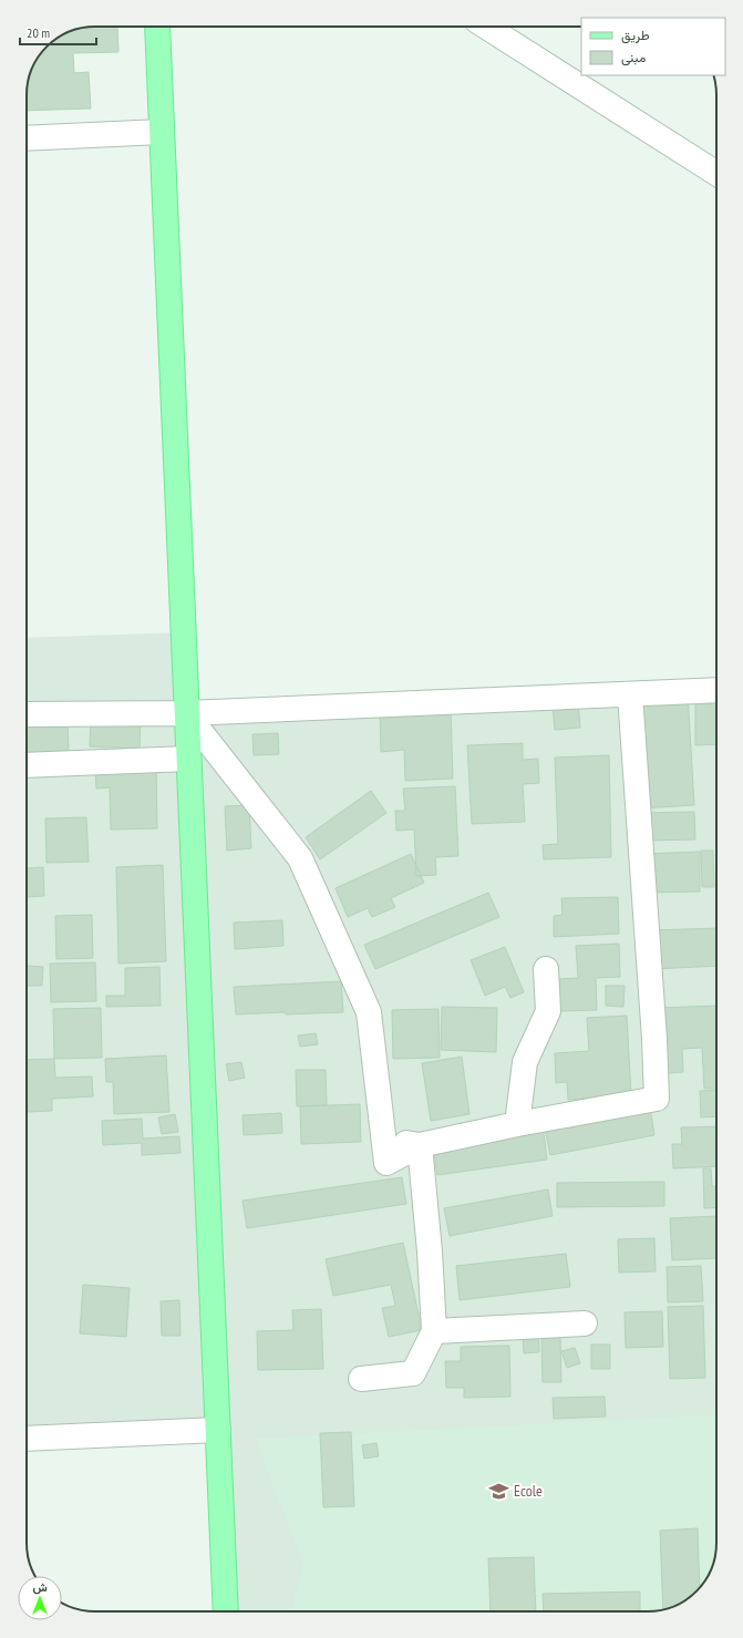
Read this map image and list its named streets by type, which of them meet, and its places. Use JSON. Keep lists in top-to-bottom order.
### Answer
{
  "places": {
    "school or university": ["Ecole"]
  },
  "legend": ["طريق", "مبنى"],
  "scale_bar": "20 m",
  "north": "top"
}
